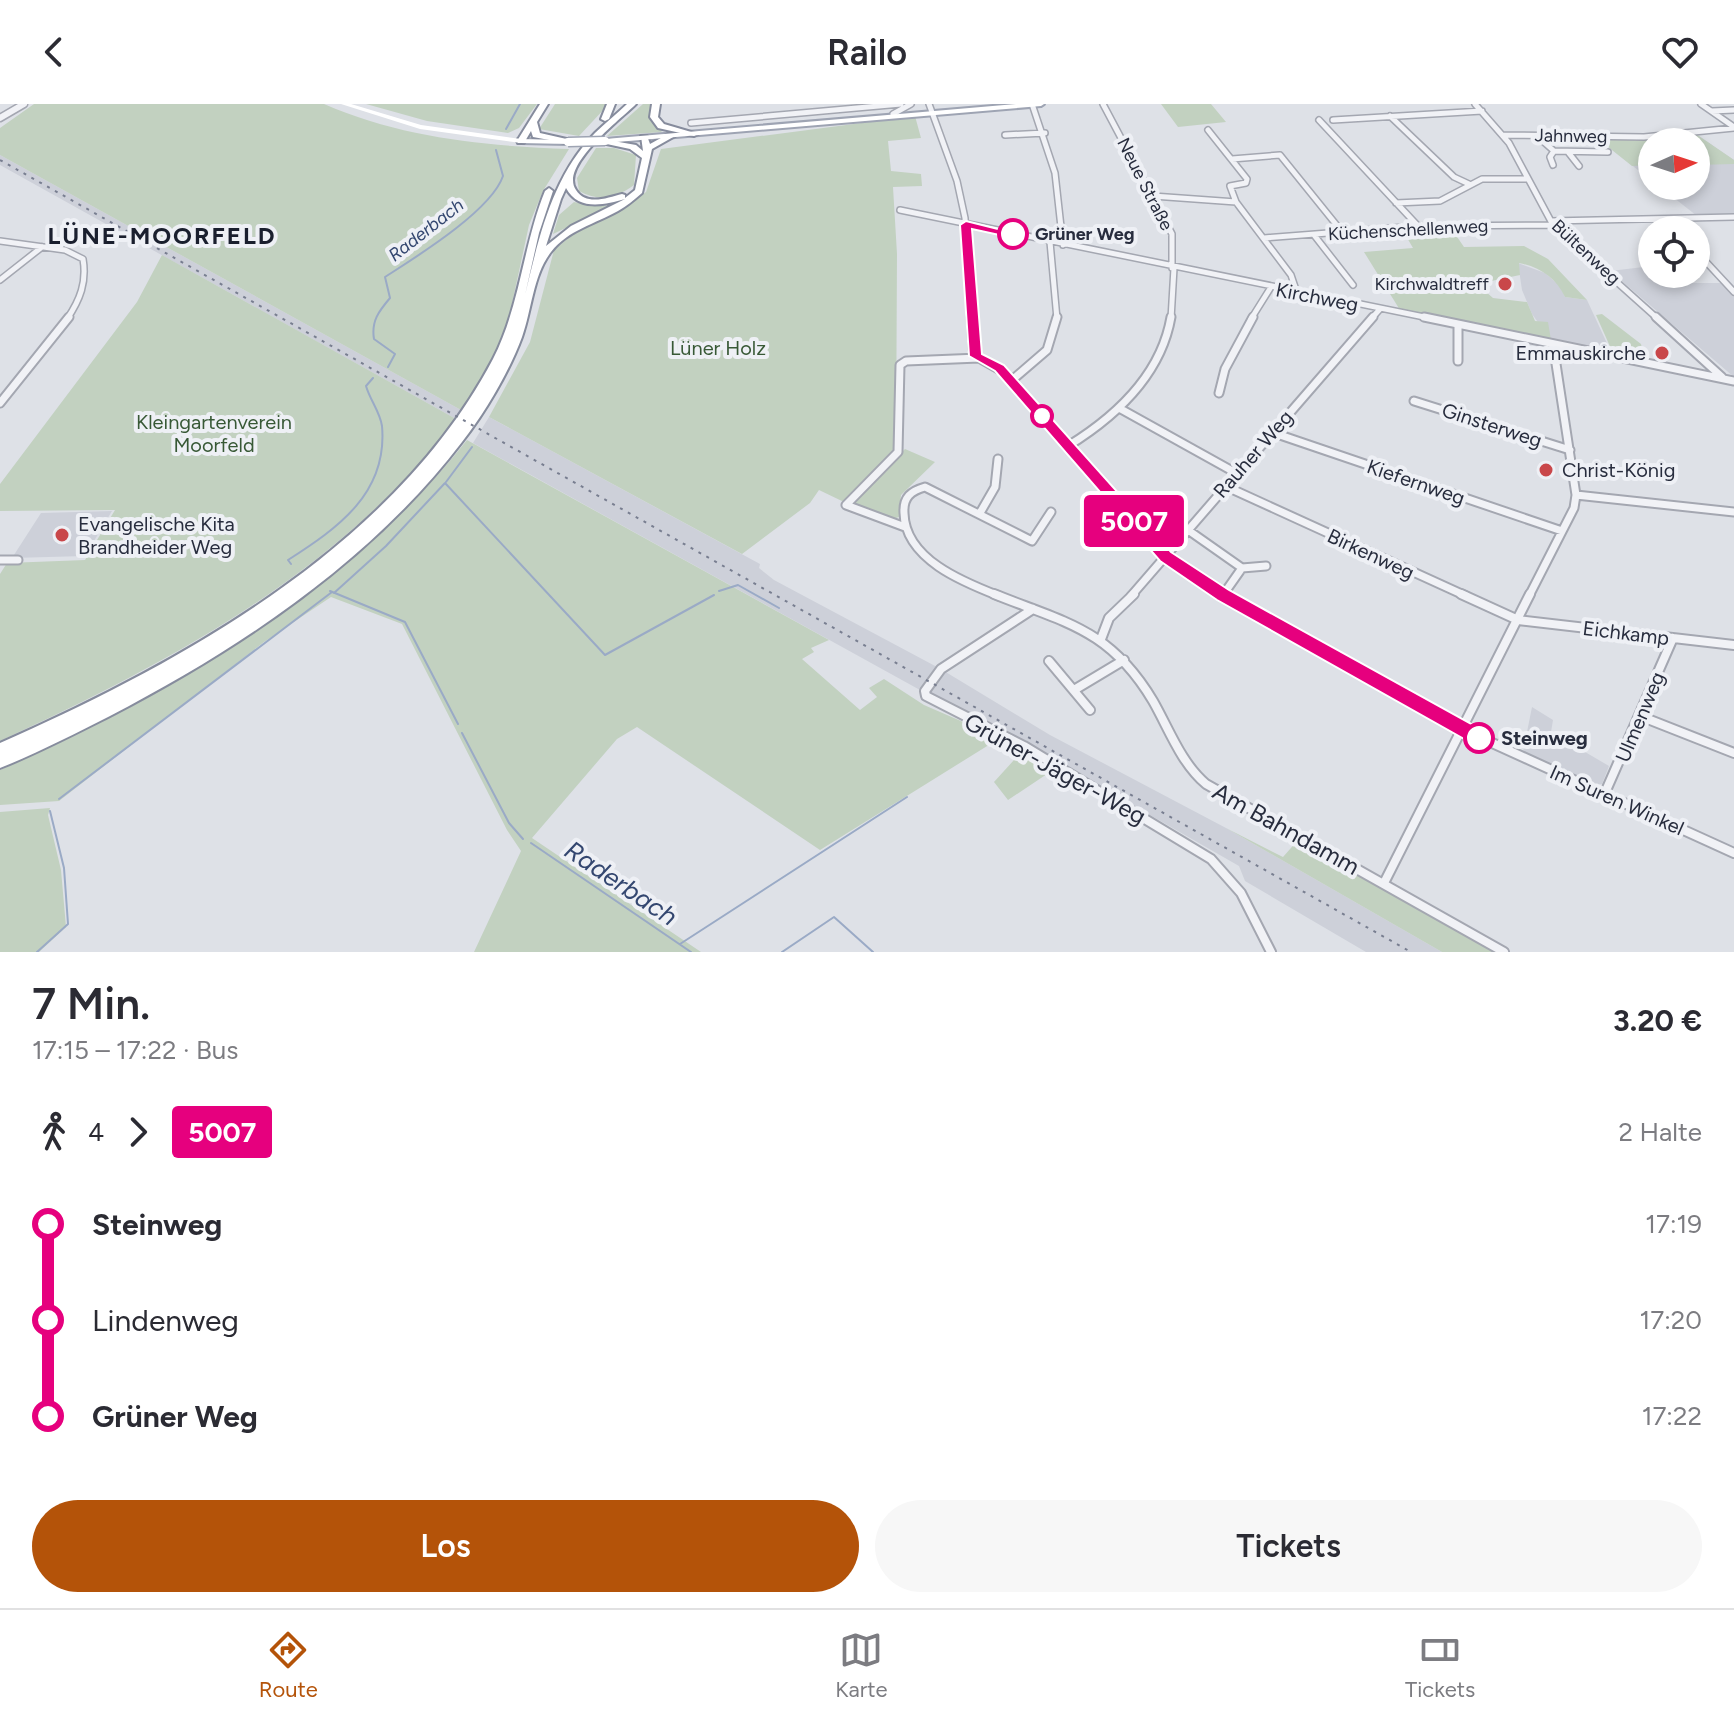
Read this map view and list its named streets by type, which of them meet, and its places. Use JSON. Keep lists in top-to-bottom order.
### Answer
{
  "streets": {
    "street": [
      "Jahnweg",
      "Neue Straße",
      "Küchenschellenweg",
      "Bültenweg",
      "Kirchweg",
      "Ginsterweg",
      "Rauher Weg",
      "Kiefernweg",
      "Birkenweg",
      "Eichkamp",
      "Ulmenweg",
      "Grüner-Jäger-Weg",
      "Im Suren Winkel",
      "Am Bahndamm"
    ]
  },
  "crossings": [
    ["Jahnweg", "Bültenweg"],
    ["Neue Straße", "Kirchweg"],
    ["Neue Straße", "Im Suren Winkel"],
    ["Küchenschellenweg", "Bültenweg"],
    ["Bültenweg", "Kirchweg"],
    ["Kirchweg", "Rauher Weg"],
    ["Rauher Weg", "Kiefernweg"],
    ["Rauher Weg", "Birkenweg"],
    ["Rauher Weg", "Im Suren Winkel"],
    ["Rauher Weg", "Am Bahndamm"],
    ["Birkenweg", "Eichkamp"],
    ["Eichkamp", "Ulmenweg"],
    ["Ulmenweg", "Im Suren Winkel"],
    ["Grüner-Jäger-Weg", "Am Bahndamm"]
  ],
  "districts": ["LÜNE-MOORFELD"],
  "water": ["Raderbach"],
  "parks": ["Lüner Holz", "Kleingartenverein Moorfeld"],
  "places": [
    "Grüner Weg",
    "Kirchwaldtreff",
    "Emmauskirche",
    "Christ-König",
    "Evangelische Kita Brandheider Weg",
    "Steinweg"
  ],
  "lines": ["bus line 5007"],
  "north": "right",
  "page": {
    "header": "Railo",
    "on_map": "5007",
    "heading": ["7 Min.", "17:15 – 17:22 · Bus", "3.20 €"],
    "legs": ["4", "5007", "2 Halte"],
    "list": [
      {
        "name": "Steinweg",
        "value": "17:19"
      },
      {
        "name": "Lindenweg",
        "value": "17:20"
      },
      {
        "name": "Grüner Weg",
        "value": "17:22"
      }
    ],
    "buttons": ["Los", "Tickets"],
    "tabs": ["Route", "Karte", "Tickets"]
  }
}
